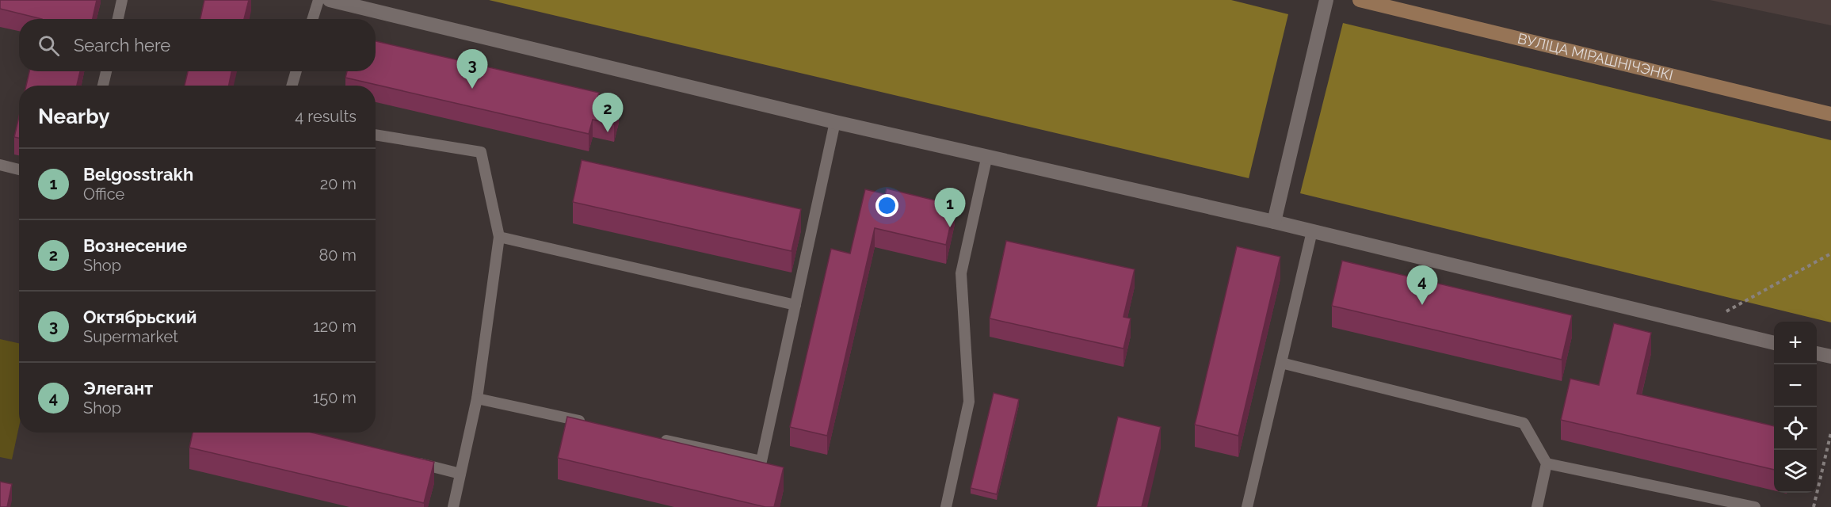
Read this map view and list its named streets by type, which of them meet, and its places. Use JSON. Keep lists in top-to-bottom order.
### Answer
{
  "streets": {
    "street": ["ВУЛІЦА МІРАШНІЧЭНКІ"]
  },
  "page": {
    "search": "Search here",
    "pins": [
      "3",
      "2",
      "1",
      "4"
    ],
    "heading": ["Nearby", "4 results"],
    "list": [
      {
        "mark": "1",
        "name": "Belgosstrakh",
        "note": "Office",
        "value": "20 m"
      },
      {
        "mark": "2",
        "name": "Вознесение",
        "note": "Shop",
        "value": "80 m"
      },
      {
        "mark": "3",
        "name": "Октябрьский",
        "note": "Supermarket",
        "value": "120 m"
      },
      {
        "mark": "4",
        "name": "Элегант",
        "note": "Shop",
        "value": "150 m"
      }
    ],
    "map_buttons": ["+", "−"]
  }
}
